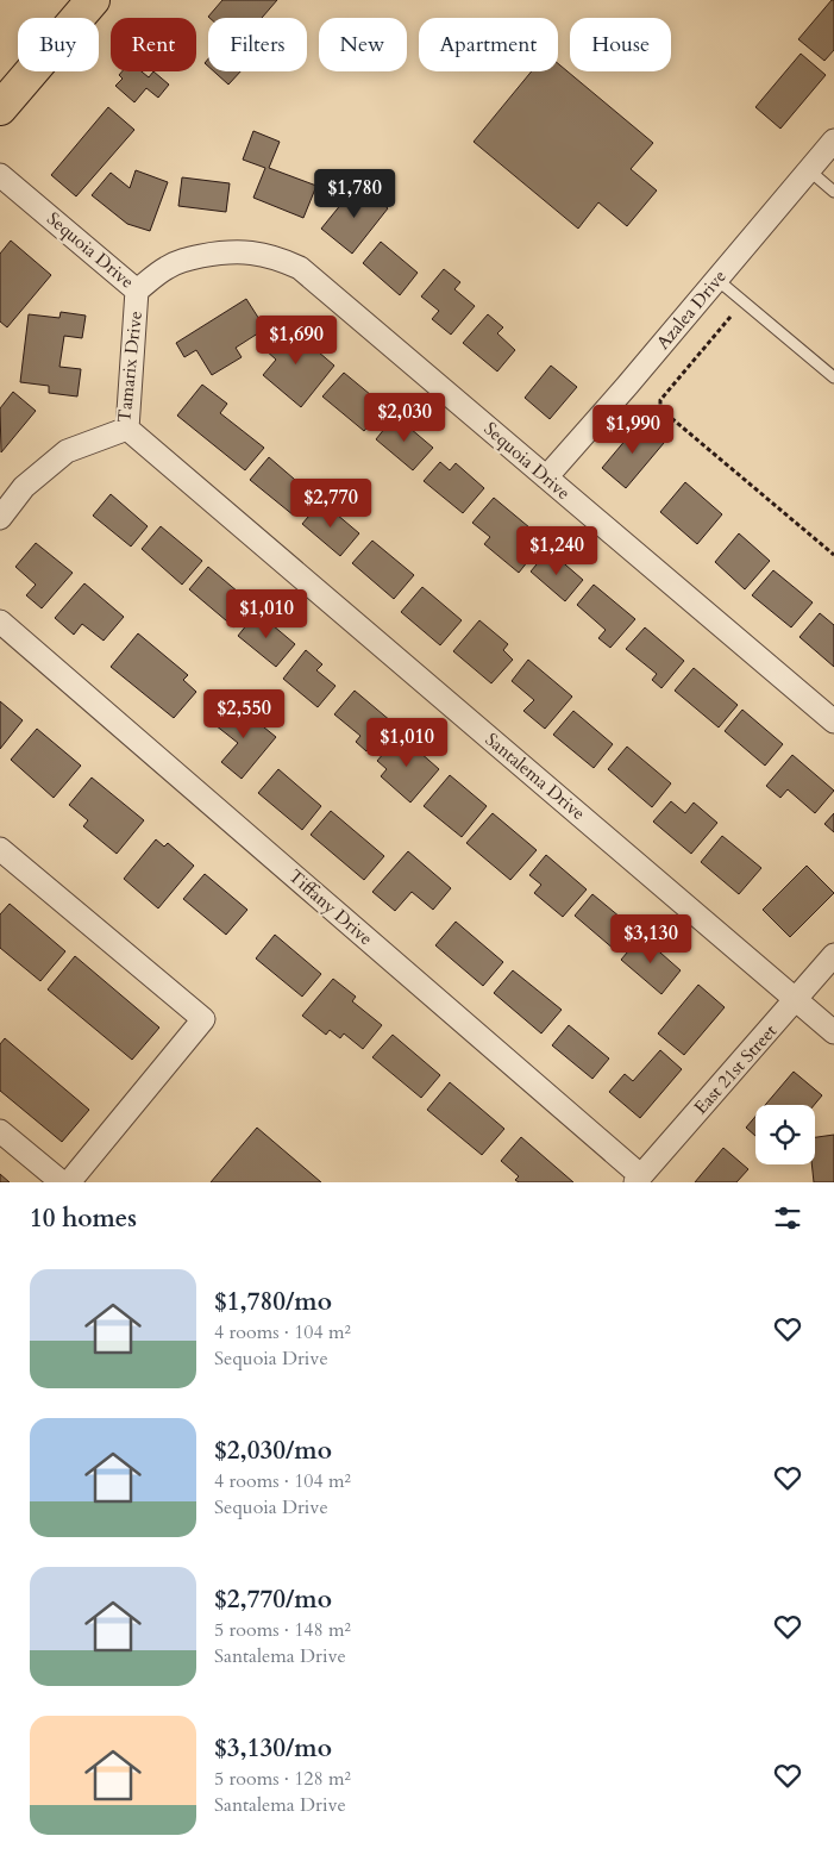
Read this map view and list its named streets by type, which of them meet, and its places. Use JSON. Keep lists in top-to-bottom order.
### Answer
{
  "streets": {
    "street": [
      "Sequoia Drive",
      "Azalea Drive",
      "Tamarix Drive",
      "Santalema Drive",
      "Tiffany Drive",
      "East 21st Street"
    ]
  },
  "crossings": [
    ["Sequoia Drive", "Azalea Drive"],
    ["Sequoia Drive", "Tamarix Drive"],
    ["Tamarix Drive", "Santalema Drive"],
    ["Santalema Drive", "East 21st Street"],
    ["Tiffany Drive", "East 21st Street"]
  ],
  "page": {
    "chip": [
      "Buy",
      "Rent",
      "Filters",
      "New",
      "Apartment",
      "House"
    ],
    "price": [
      "$1,780",
      "$1,690",
      "$2,030",
      "$1,990",
      "$2,770",
      "$1,240",
      "$1,010",
      "$2,550",
      "$1,010",
      "$3,130"
    ],
    "heading": "10 homes",
    "list": [
      {
        "name": "$1,780/mo",
        "note": "4 rooms · 104 m² · Sequoia Drive"
      },
      {
        "name": "$2,030/mo",
        "note": "4 rooms · 104 m² · Sequoia Drive"
      },
      {
        "name": "$2,770/mo",
        "note": "5 rooms · 148 m² · Santalema Drive"
      },
      {
        "name": "$3,130/mo",
        "note": "5 rooms · 128 m² · Santalema Drive"
      }
    ]
  }
}
